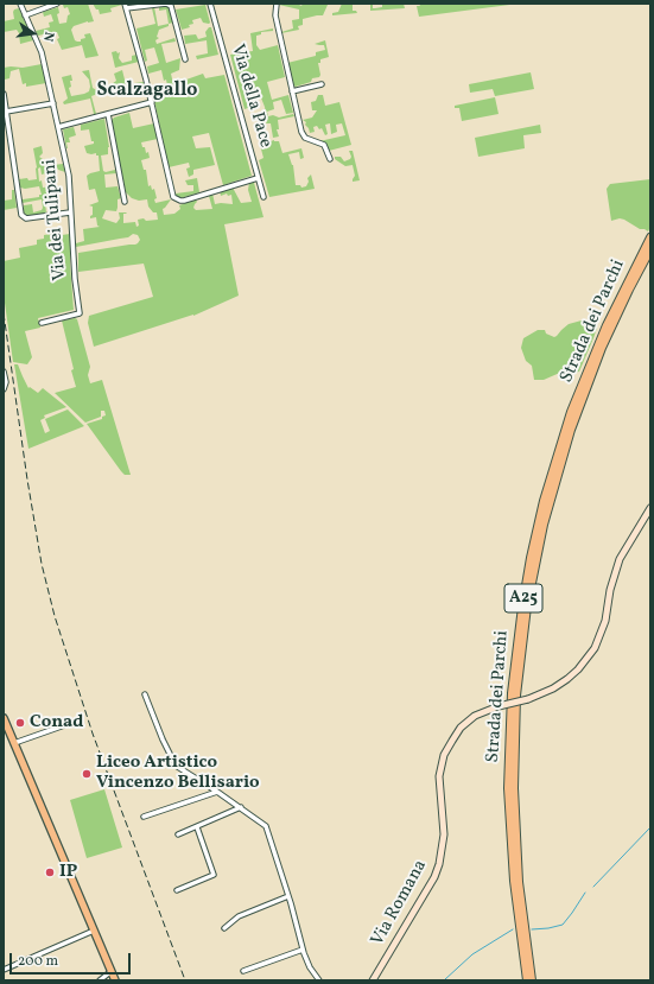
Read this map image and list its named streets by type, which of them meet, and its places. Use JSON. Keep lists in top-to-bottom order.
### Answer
{
  "streets": {
    "highway": ["Strada dei Parchi", "A25"],
    "main road": ["Via Romana"],
    "street": ["Via della Pace", "Via dei Tulipani"]
  },
  "districts": ["Scalzagallo"],
  "places": ["Conad", "Liceo Artistico Vincenzo Bellisario", "IP"],
  "scale_bar": "200 m",
  "north": "right"
}
